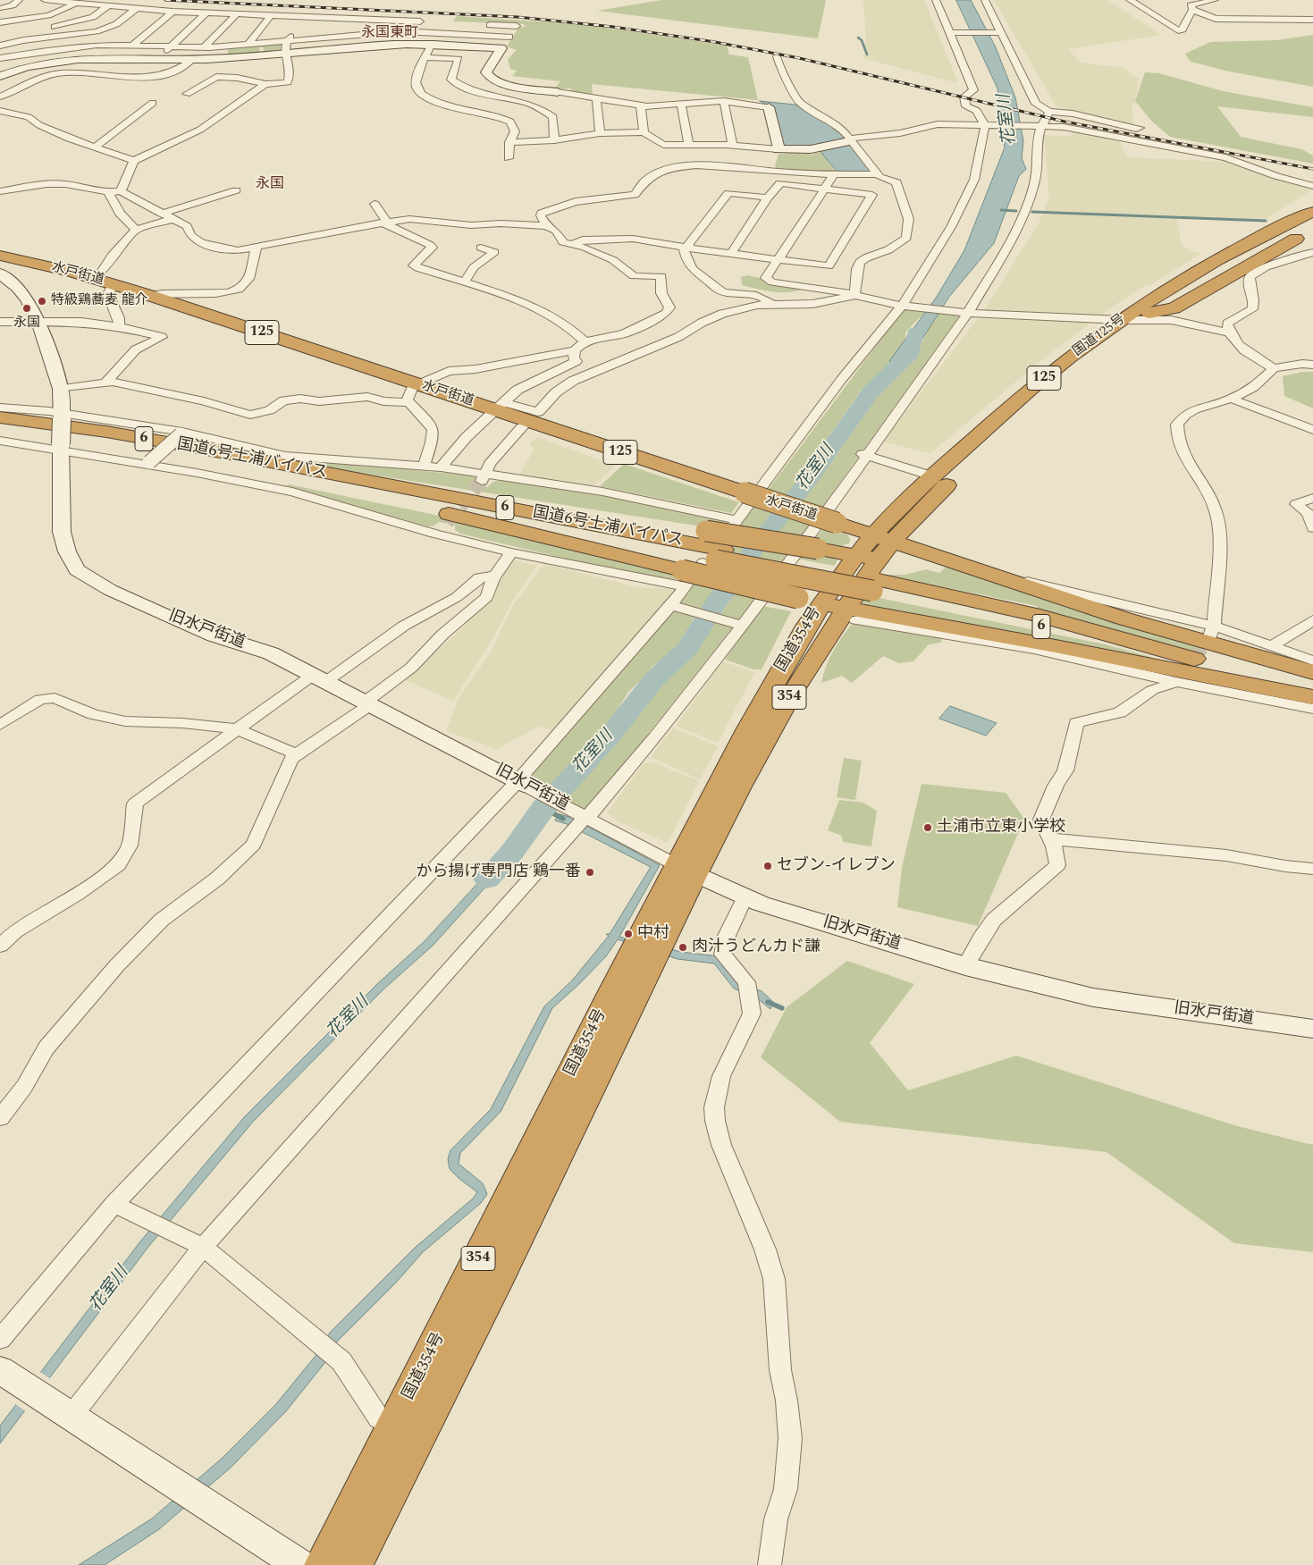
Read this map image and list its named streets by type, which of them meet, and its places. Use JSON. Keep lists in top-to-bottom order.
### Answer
{
  "streets": {
    "highway": [
      "水戸街道",
      "125",
      "国道125号",
      "6",
      "国道6号土浦バイパス",
      "国道354号",
      "354"
    ],
    "street": ["旧水戸街道"]
  },
  "crossings": [
    ["水戸街道", "国道125号"],
    ["水戸街道", "国道354号"],
    ["国道125号", "国道354号"],
    ["国道6号土浦バイパス", "国道354号"],
    ["旧水戸街道", "国道354号"]
  ],
  "districts": ["永国東町", "永国"],
  "water": ["花室川"],
  "places": [
    "特級鶏蕎麦 龍介",
    "永国",
    "土浦市立東小学校",
    "セブン-イレブン",
    "から揚げ専門店 鶏一番",
    "中村",
    "肉汁うどんカド謙"
  ]
}
